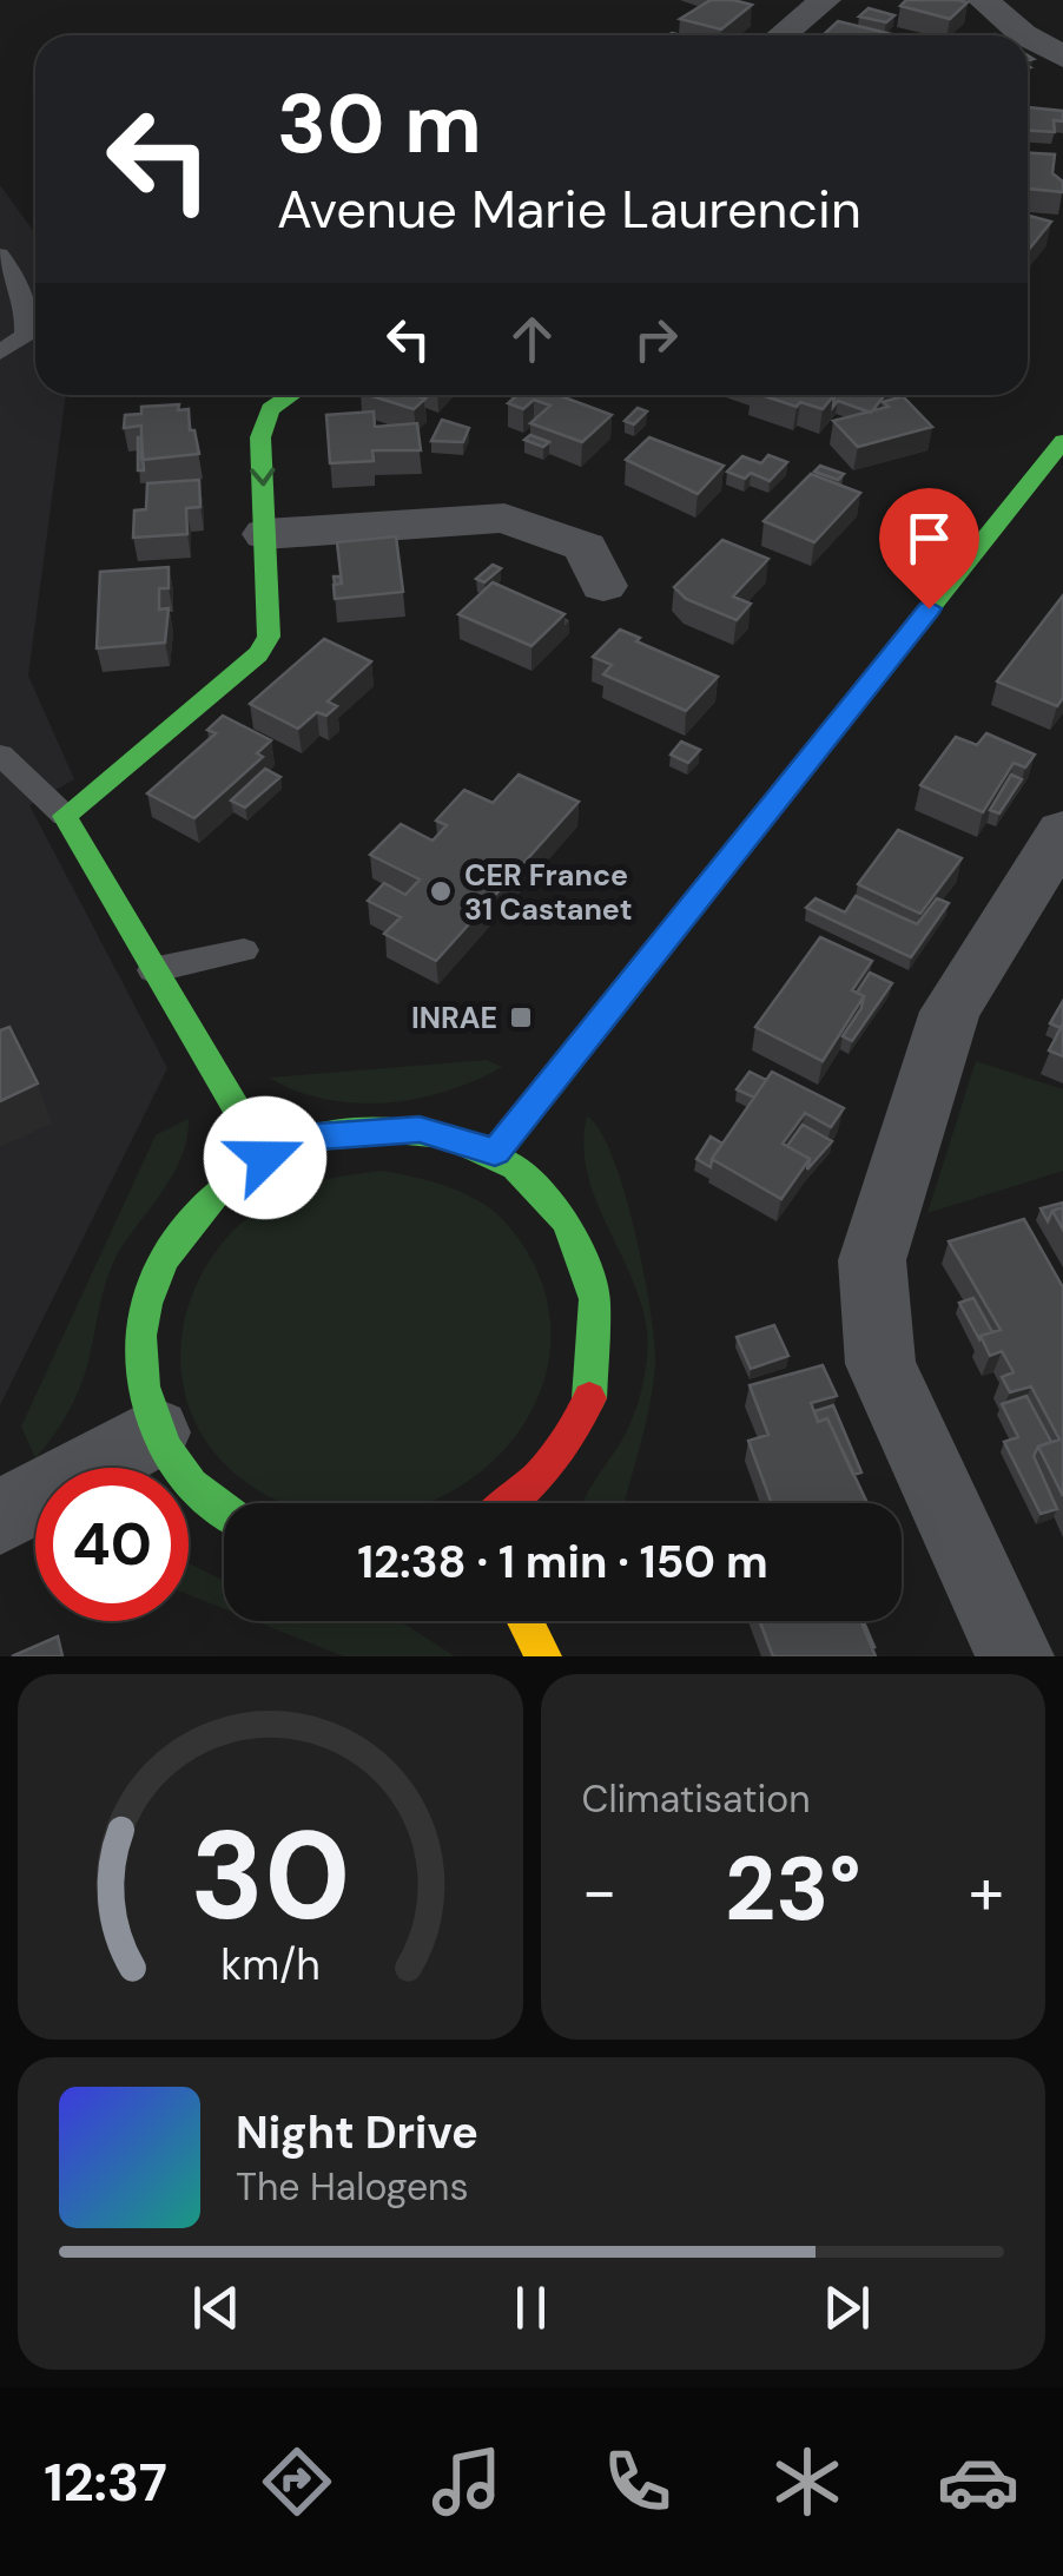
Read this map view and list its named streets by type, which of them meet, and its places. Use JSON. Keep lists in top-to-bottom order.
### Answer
{
  "places": {
    "other": ["CER France 31 Castanet"],
    "transit": ["INRAE"]
  },
  "page": {
    "turn": ["30 m", "Avenue Marie Laurencin"],
    "limit": "40",
    "trip": "12:38 · 1 min · 150 m",
    "tile": "Climatisation",
    "heat": ["−", "23°", "+"],
    "song": ["Night Drive", "The Halogens"],
    "tabs": "12:37",
    "gauge": ["30", "km/h"]
  }
}
